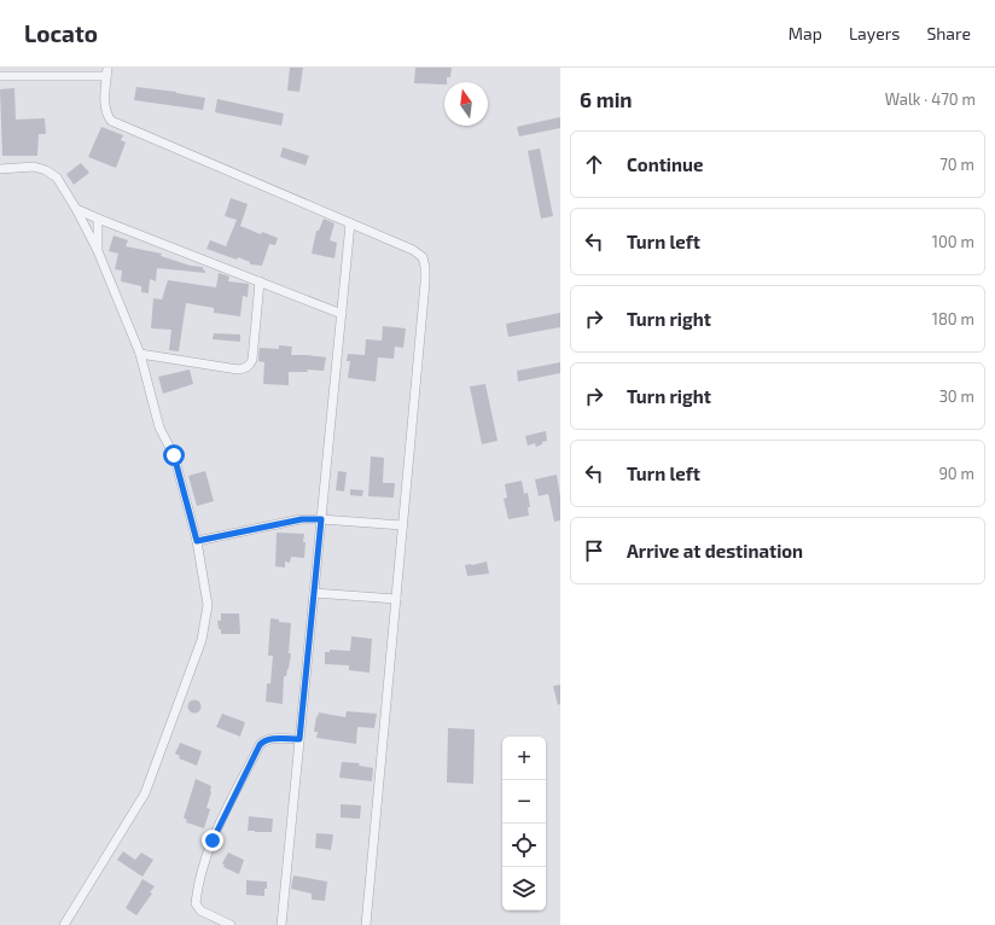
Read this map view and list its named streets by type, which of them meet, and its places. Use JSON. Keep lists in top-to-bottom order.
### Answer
{
  "north": "top",
  "page": {
    "header": "Locato",
    "nav": ["Map", "Layers", "Share"],
    "heading": ["6 min", "Walk · 470 m"],
    "list": [
      ["Continue", "70 m"],
      ["Turn left", "100 m"],
      ["Turn right", "180 m"],
      ["Turn right", "30 m"],
      ["Turn left", "90 m"],
      "Arrive at destination"
    ],
    "map_buttons": ["+", "−"]
  }
}
